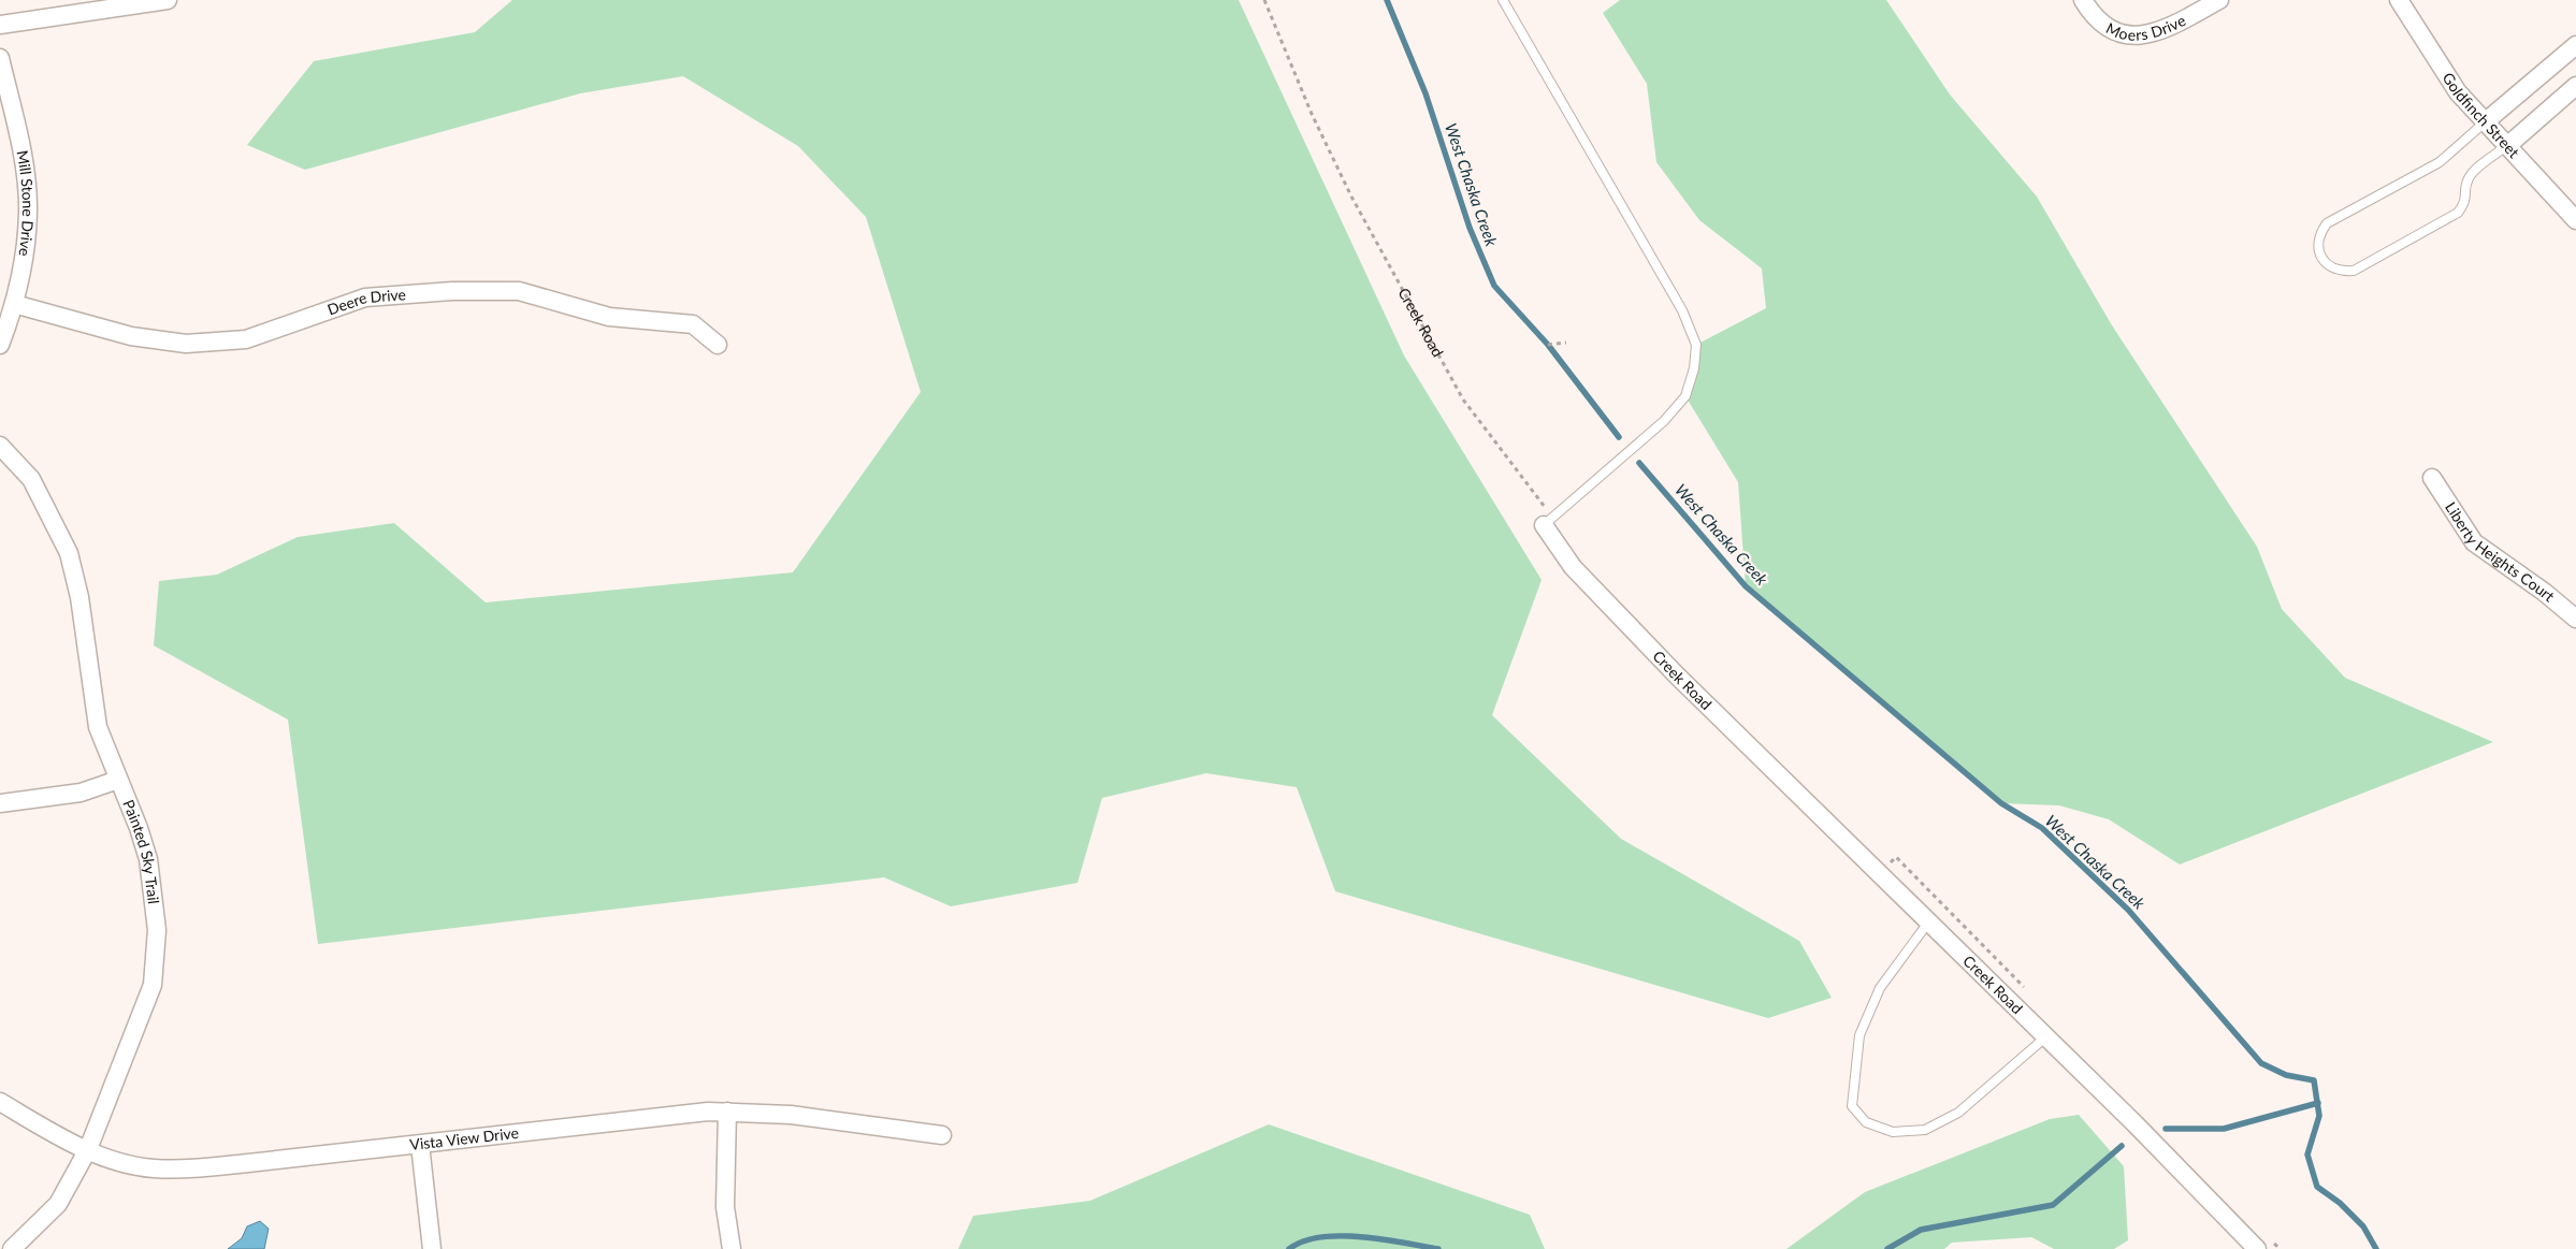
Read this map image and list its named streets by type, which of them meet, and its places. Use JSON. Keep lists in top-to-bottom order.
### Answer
{
  "streets": {
    "street": [
      "Moers Drive",
      "Goldfinch Street",
      "Mill Stone Drive",
      "Deere Drive",
      "Creek Road",
      "Liberty Heights Court",
      "Painted Sky Trail",
      "Vista View Drive"
    ]
  },
  "crossings": [
    ["Mill Stone Drive", "Deere Drive"],
    ["Painted Sky Trail", "Vista View Drive"]
  ],
  "water": ["West Chaska Creek"]
}
